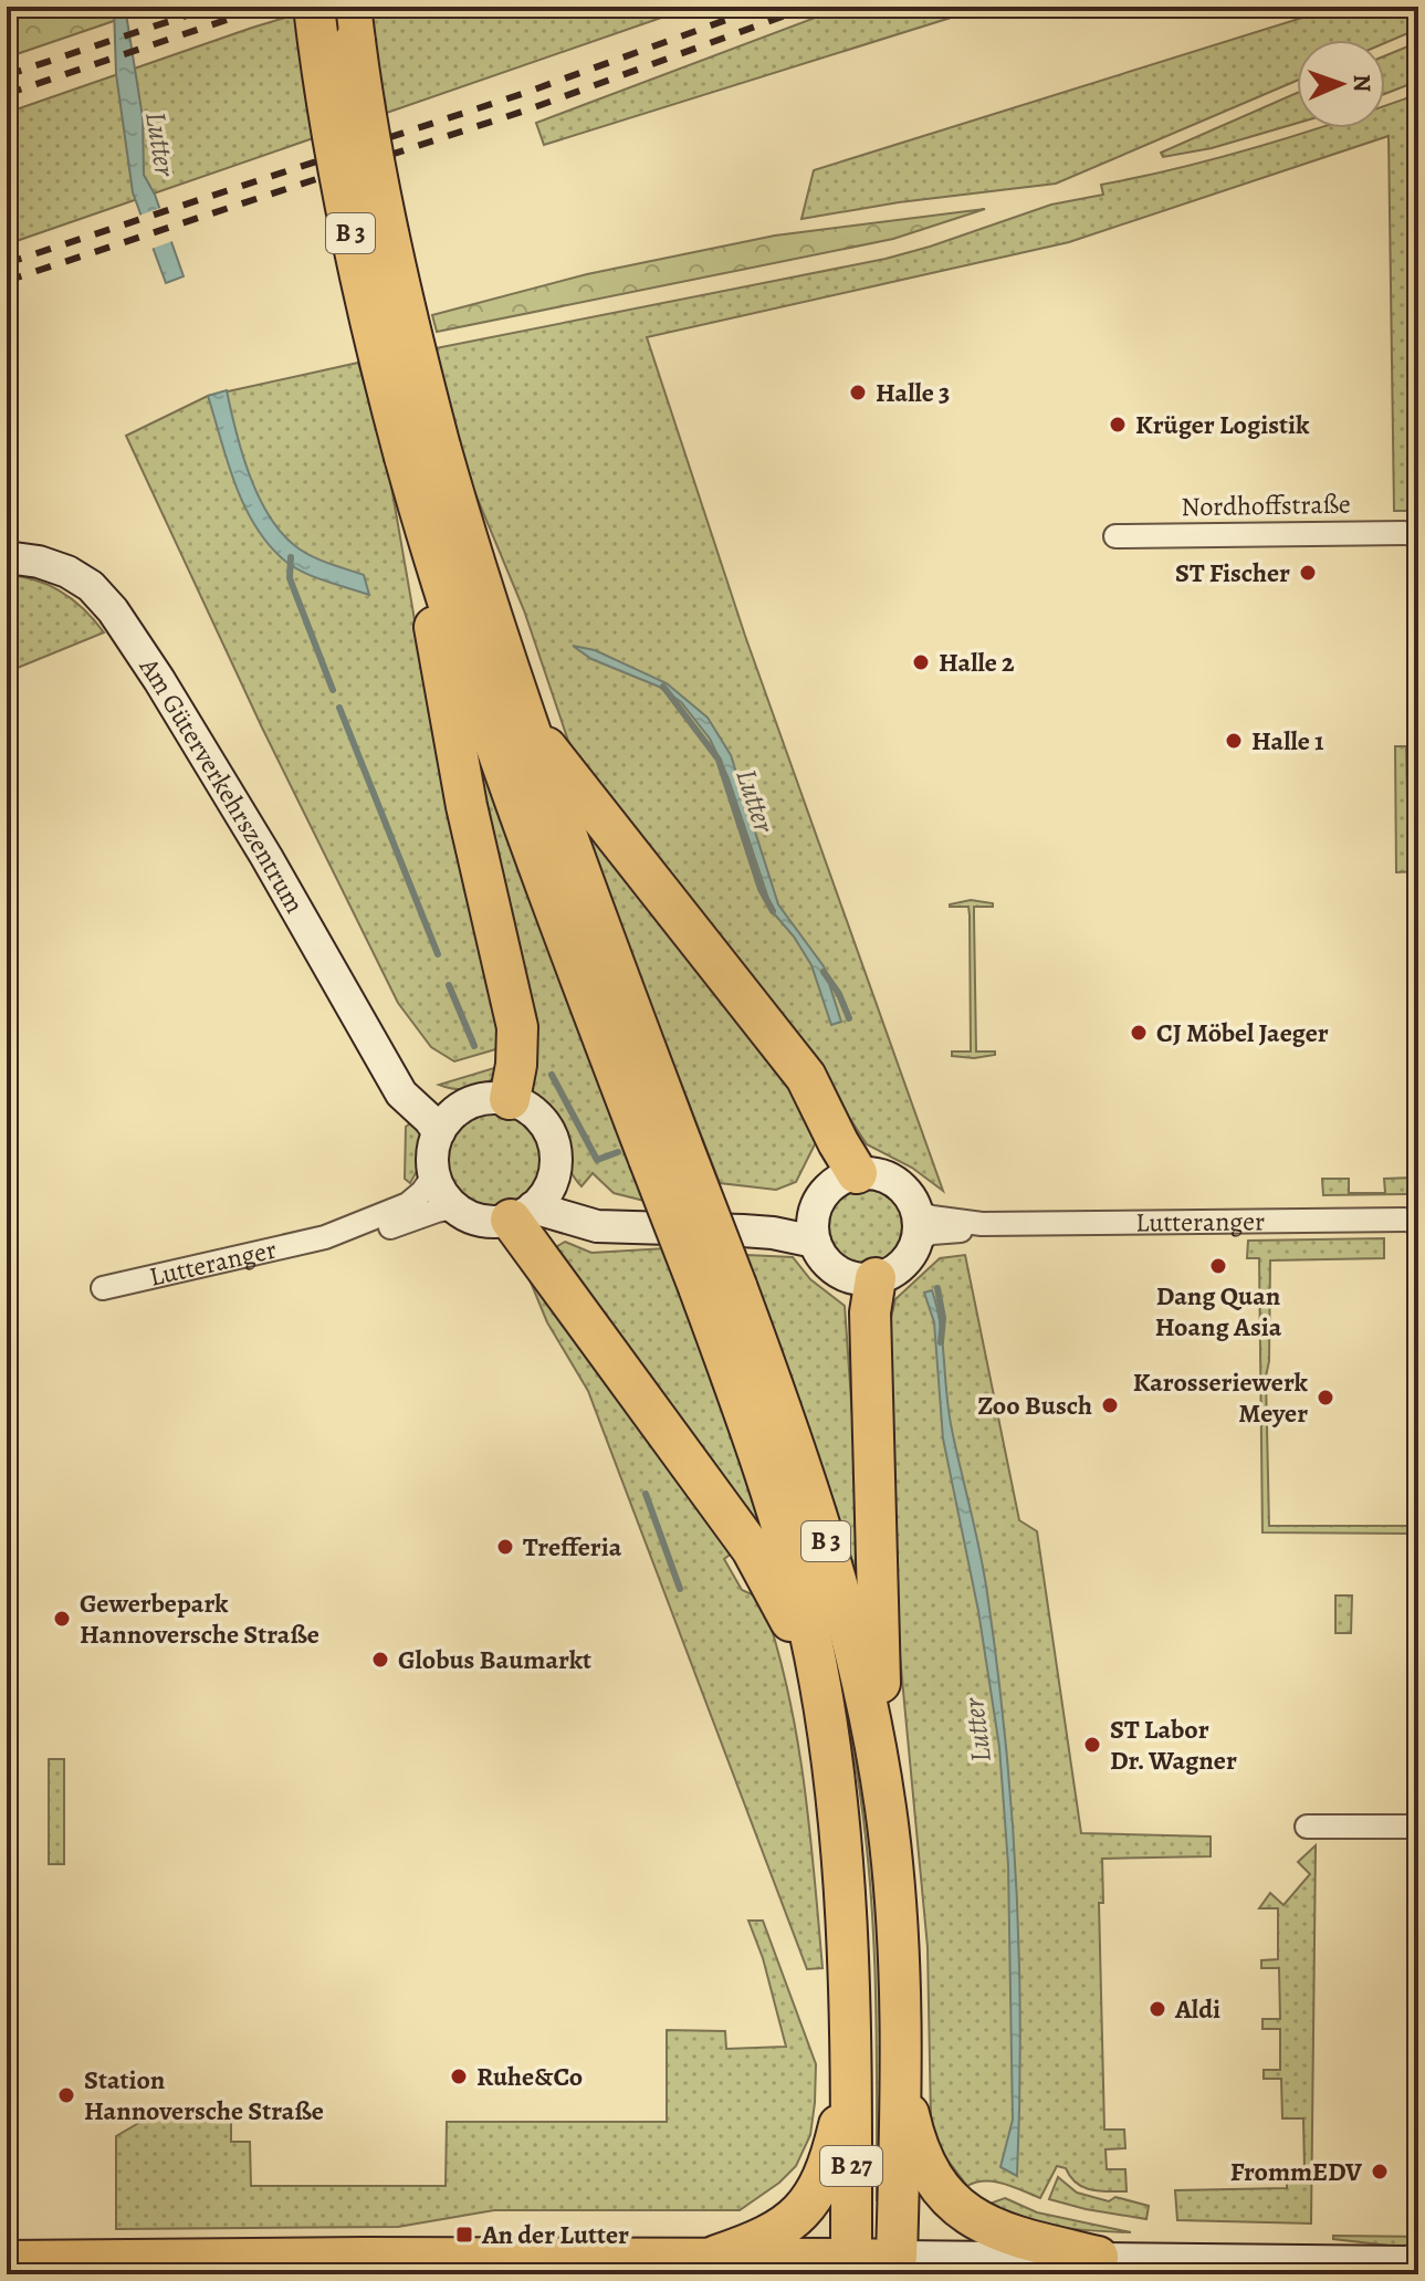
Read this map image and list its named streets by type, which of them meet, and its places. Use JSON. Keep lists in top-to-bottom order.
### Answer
{
  "streets": {
    "highway": ["B 3", "B 27"],
    "street": ["Nordhoffstraße", "Am Güterverkehrszentrum", "Lutteranger"]
  },
  "crossings": [
    ["B 3", "B 27"],
    ["Am Güterverkehrszentrum", "Lutteranger"]
  ],
  "water": ["Lutter"],
  "places": {
    "other": [
      "Halle 3",
      "Krüger Logistik",
      "ST Fischer",
      "Halle 2",
      "Halle 1",
      "CJ Möbel Jaeger",
      "Dang Quan Hoang Asia",
      "Karosseriewerk Meyer",
      "Zoo Busch",
      "Trefferia",
      "Gewerbepark Hannoversche Straße",
      "Globus Baumarkt",
      "ST Labor Dr. Wagner",
      "Aldi",
      "Ruhe&Co",
      "Station Hannoversche Straße",
      "FrommEDV"
    ],
    "transit": ["An der Lutter"]
  },
  "north": "right"
}
